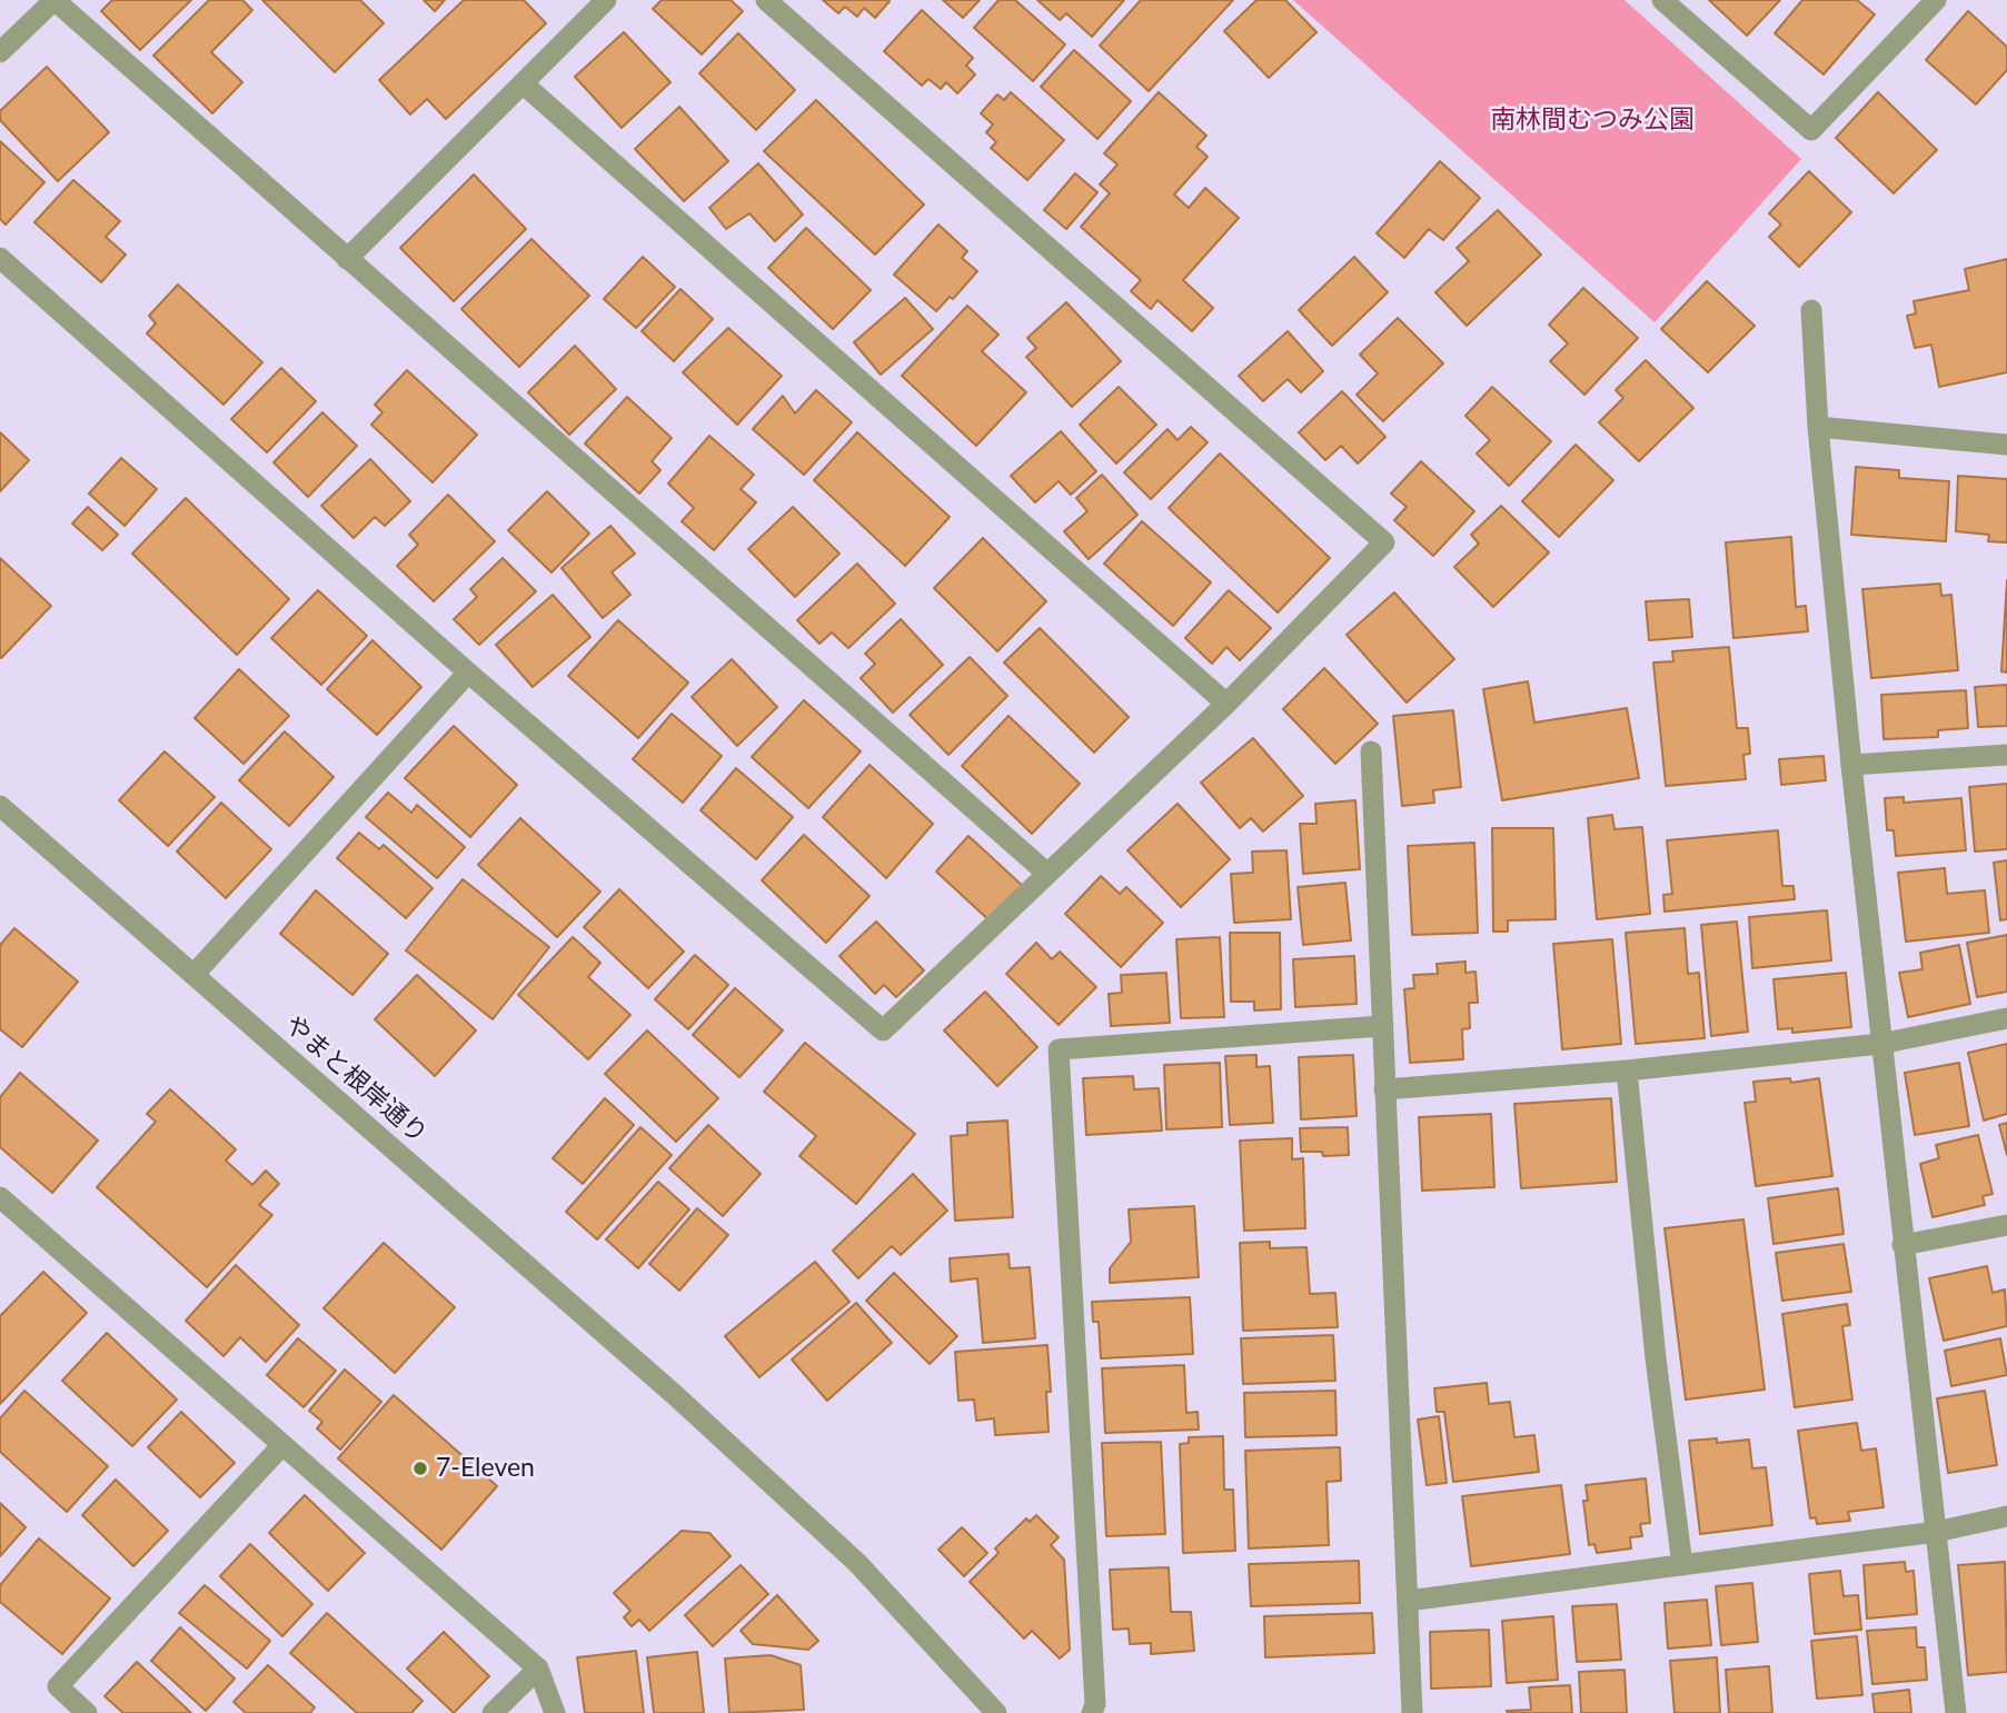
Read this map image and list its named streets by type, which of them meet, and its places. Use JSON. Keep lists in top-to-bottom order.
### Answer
{
  "streets": {
    "street": ["やまと根岸通り"]
  },
  "parks": ["南林間むつみ公園"],
  "places": ["7-Eleven"]
}
